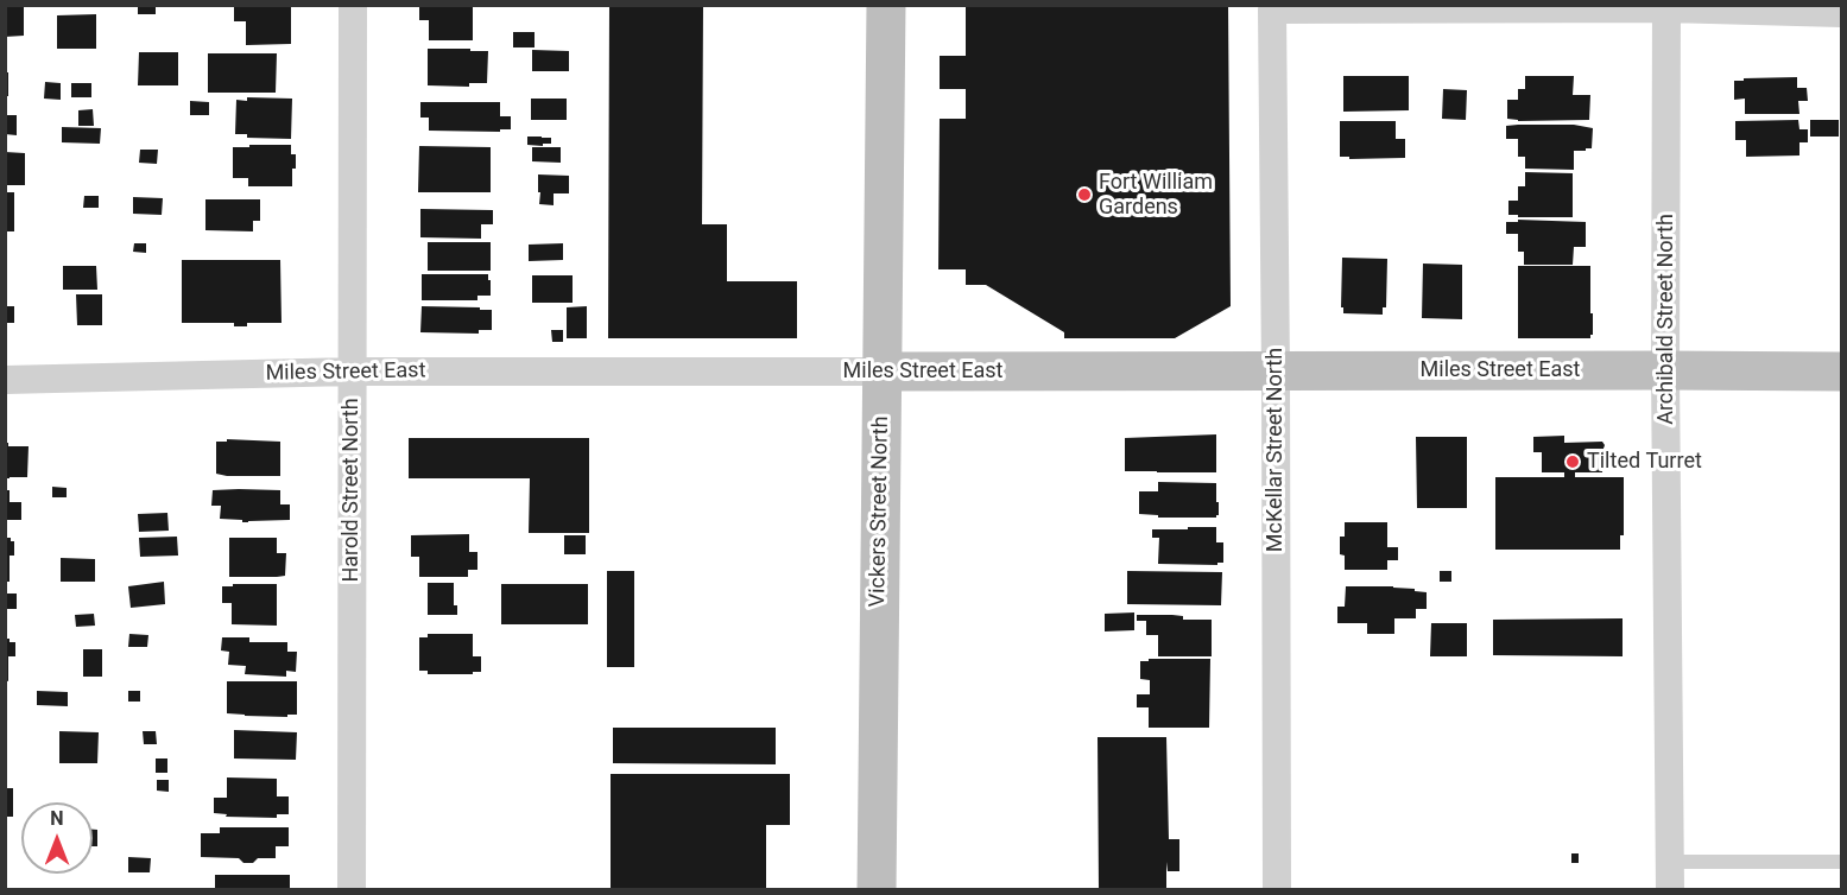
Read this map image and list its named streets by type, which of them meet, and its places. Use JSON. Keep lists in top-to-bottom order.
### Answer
{
  "streets": {
    "street": [
      "Archibald Street North",
      "Miles Street East",
      "McKellar Street North",
      "Harold Street North",
      "Vickers Street North"
    ]
  },
  "crossings": [
    ["Archibald Street North", "Miles Street East"],
    ["Archibald Street North", "McKellar Street North"],
    ["Miles Street East", "McKellar Street North"],
    ["Miles Street East", "Harold Street North"],
    ["Miles Street East", "Vickers Street North"]
  ],
  "places": ["Fort William Gardens", "Tilted Turret"],
  "north": "top"
}
